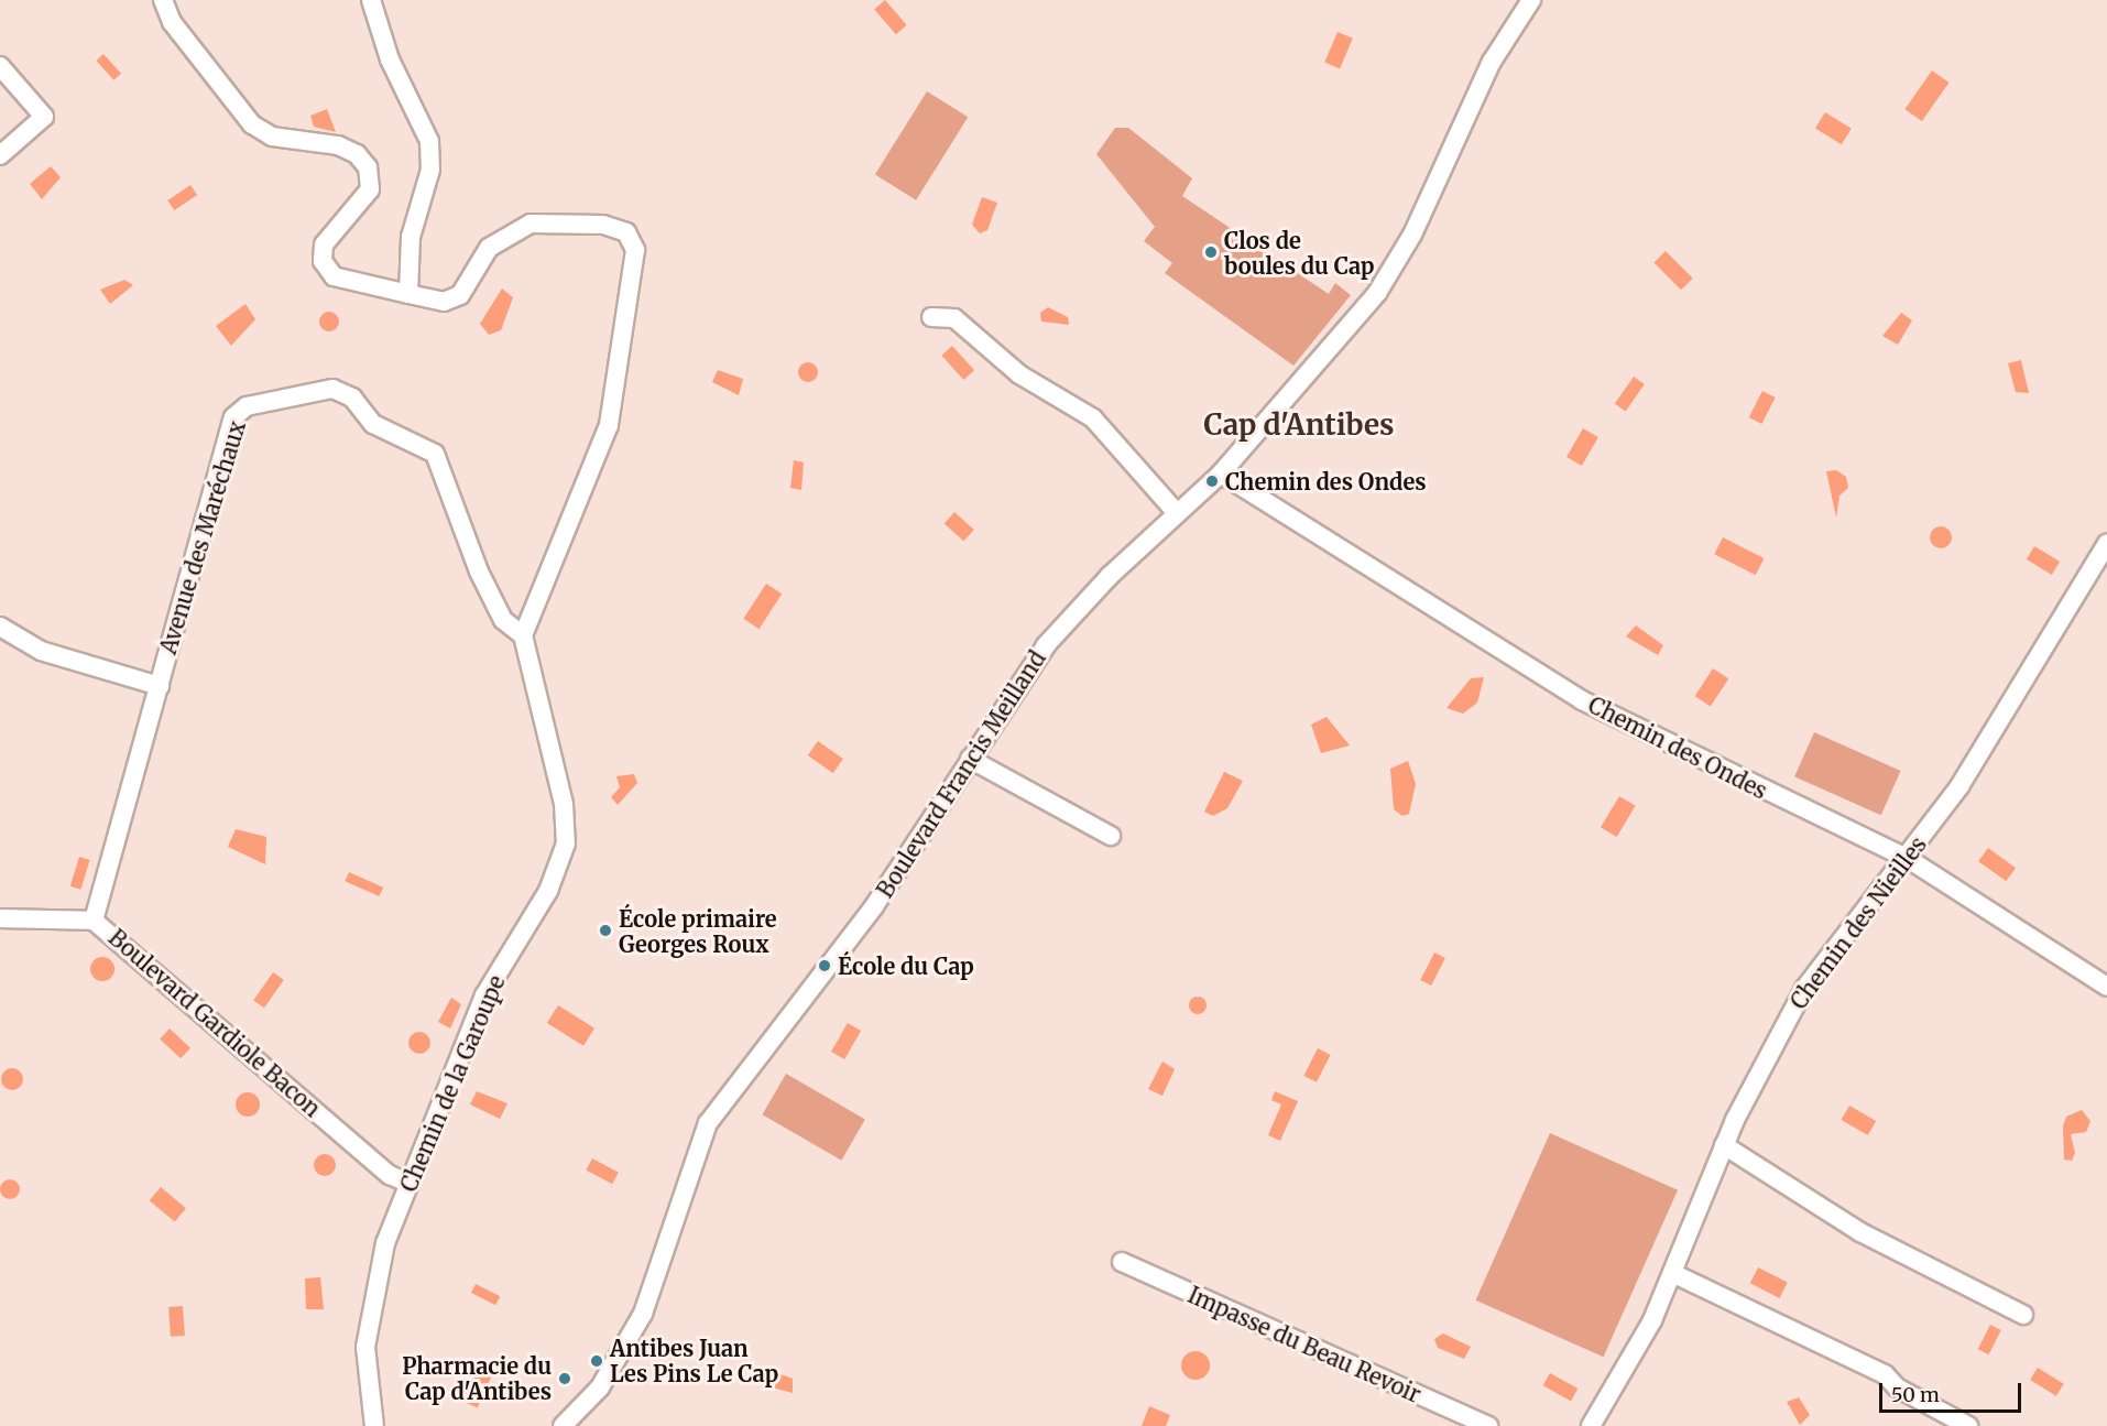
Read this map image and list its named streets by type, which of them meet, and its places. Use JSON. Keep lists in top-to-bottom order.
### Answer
{
  "streets": {
    "street": [
      "Avenue des Maréchaux",
      "Chemin des Ondes",
      "Boulevard Francis Meilland",
      "Chemin des Nieilles",
      "Boulevard Gardiole Bacon",
      "Chemin de la Garoupe",
      "Impasse du Beau Revoir"
    ]
  },
  "crossings": [
    ["Avenue des Maréchaux", "Boulevard Gardiole Bacon"],
    ["Avenue des Maréchaux", "Chemin de la Garoupe"],
    ["Chemin des Ondes", "Boulevard Francis Meilland"],
    ["Chemin des Ondes", "Chemin des Nieilles"],
    ["Boulevard Gardiole Bacon", "Chemin de la Garoupe"]
  ],
  "districts": ["Cap d'Antibes"],
  "places": [
    "Clos de boules du Cap",
    "Chemin des Ondes",
    "École primaire Georges Roux",
    "École du Cap",
    "Antibes Juan Les Pins Le Cap",
    "Pharmacie du Cap d'Antibes"
  ],
  "scale_bar": "50 m"
}
